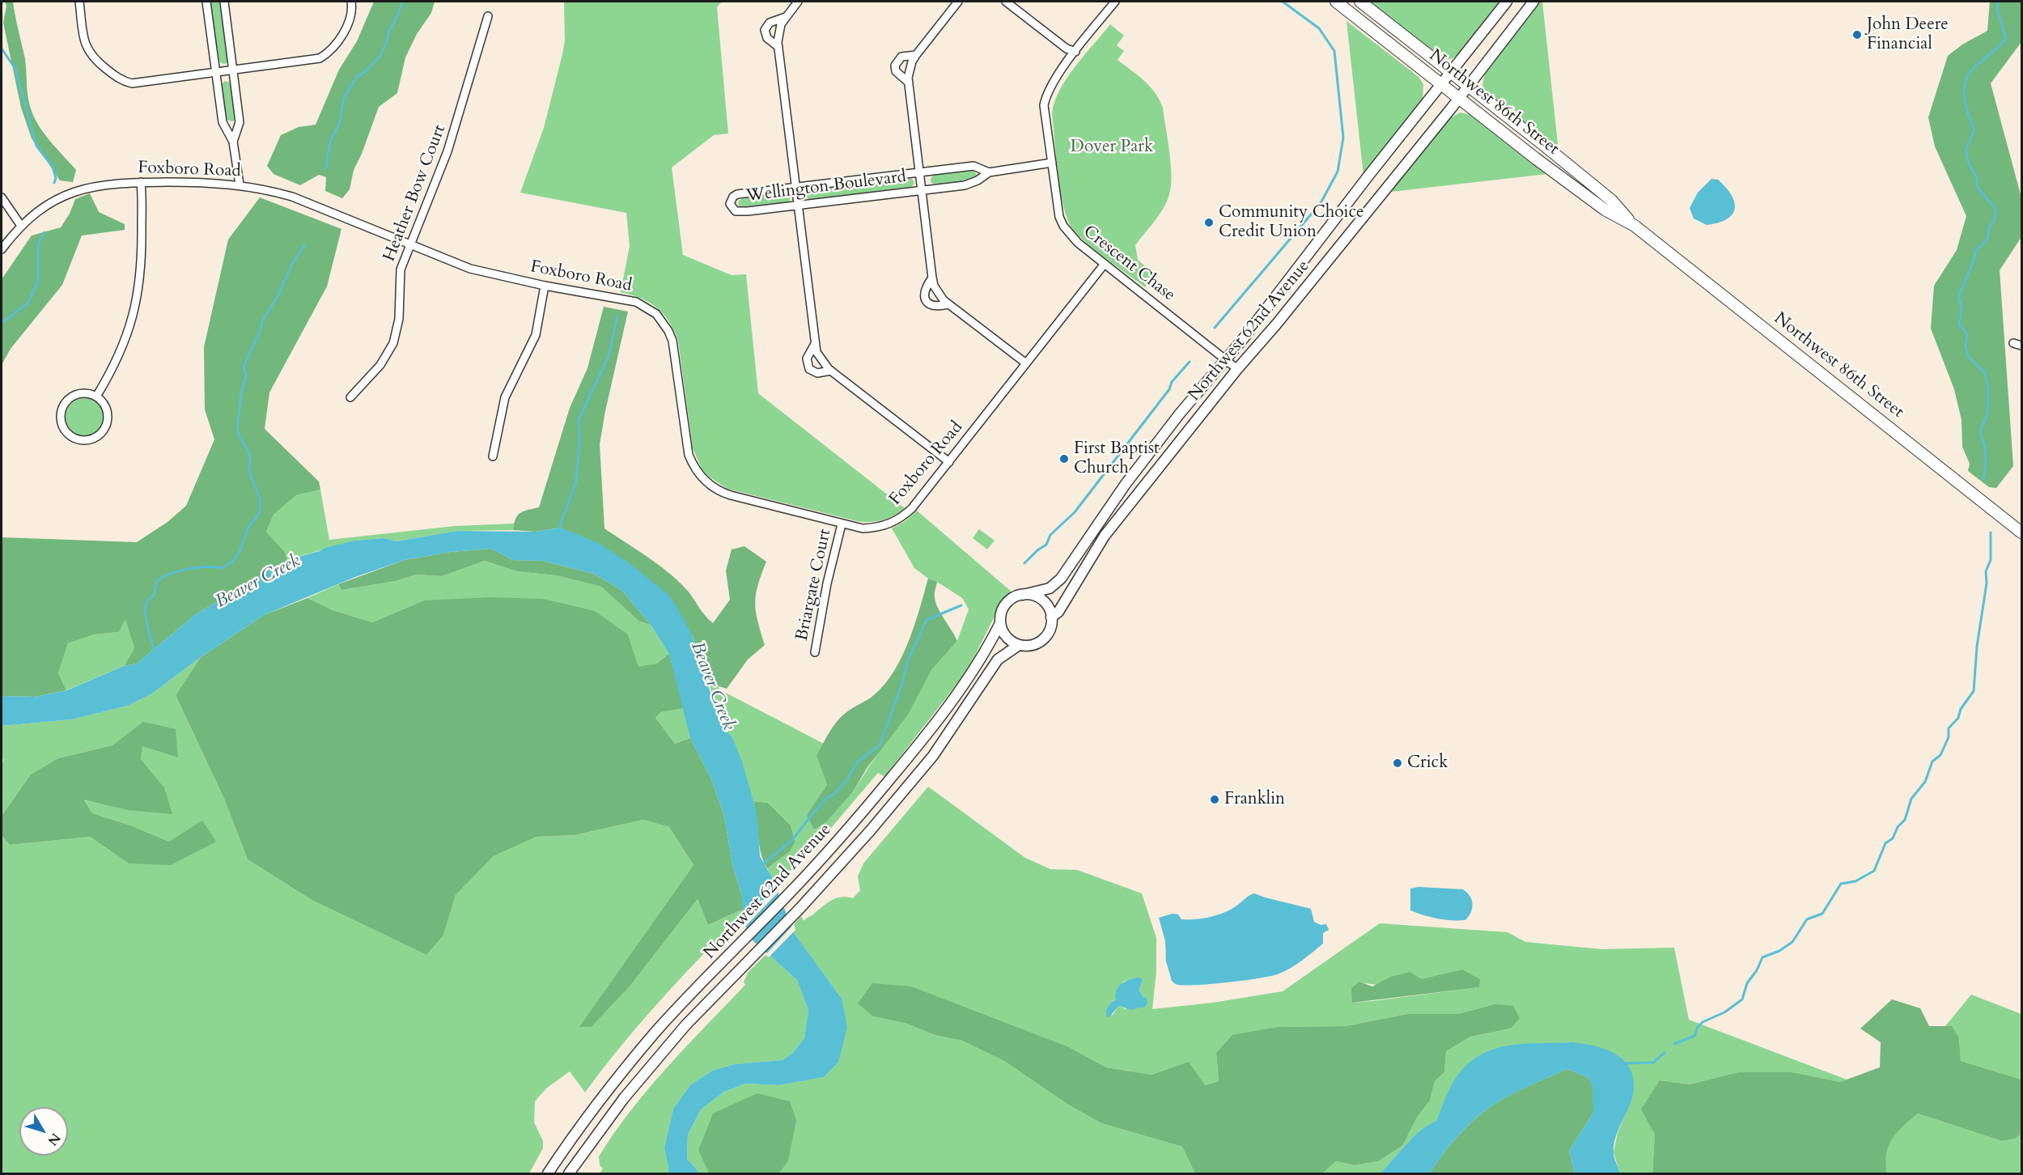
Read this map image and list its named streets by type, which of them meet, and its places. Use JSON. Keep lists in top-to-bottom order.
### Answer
{
  "streets": {
    "main road": ["Northwest 86th Street"],
    "street": [
      "Foxboro Road",
      "Wellington Boulevard",
      "Heather Bow Court",
      "Crescent Chase",
      "Northwest 62nd Avenue",
      "Briargate Court"
    ]
  },
  "crossings": [
    ["Northwest 86th Street", "Northwest 62nd Avenue"],
    ["Foxboro Road", "Heather Bow Court"],
    ["Foxboro Road", "Crescent Chase"],
    ["Foxboro Road", "Briargate Court"],
    ["Wellington Boulevard", "Crescent Chase"],
    ["Crescent Chase", "Northwest 62nd Avenue"]
  ],
  "water": ["Beaver Creek"],
  "parks": ["Dover Park"],
  "places": [
    "John Deere Financial",
    "Community Choice Credit Union",
    "First Baptist Church",
    "Crick",
    "Franklin"
  ],
  "north": "bottom right"
}
